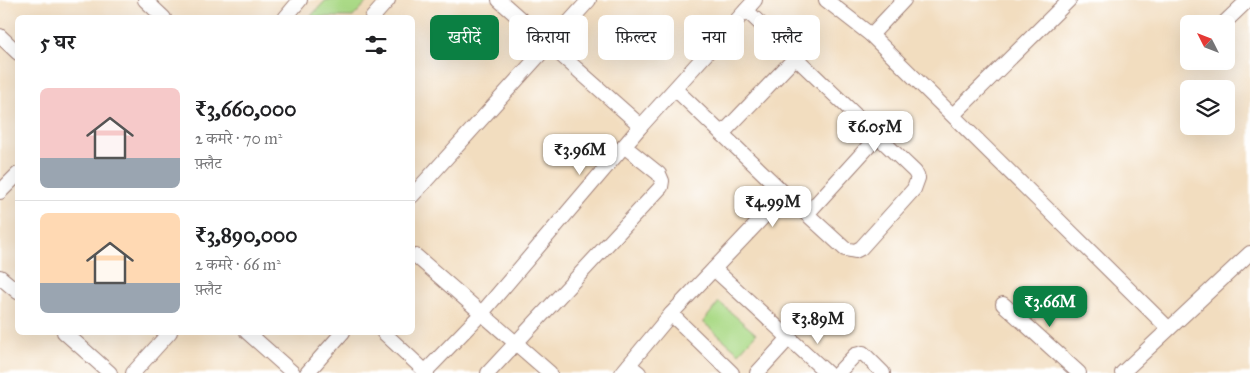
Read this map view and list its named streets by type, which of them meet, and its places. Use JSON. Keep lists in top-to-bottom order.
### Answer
{
  "north": "top left",
  "page": {
    "chip": [
      "खरीदें",
      "किराया",
      "फ़िल्टर",
      "नया",
      "फ़्लैट"
    ],
    "heading": "5 घर",
    "list": [
      {
        "name": "₹3,660,000",
        "note": "2 कमरे · 70 m² · फ़्लैट"
      },
      {
        "name": "₹3,890,000",
        "note": "2 कमरे · 66 m² · फ़्लैट"
      }
    ],
    "price": [
      "₹6.05M",
      "₹3.96M",
      "₹4.99M",
      "₹3.66M",
      "₹3.89M"
    ]
  }
}
